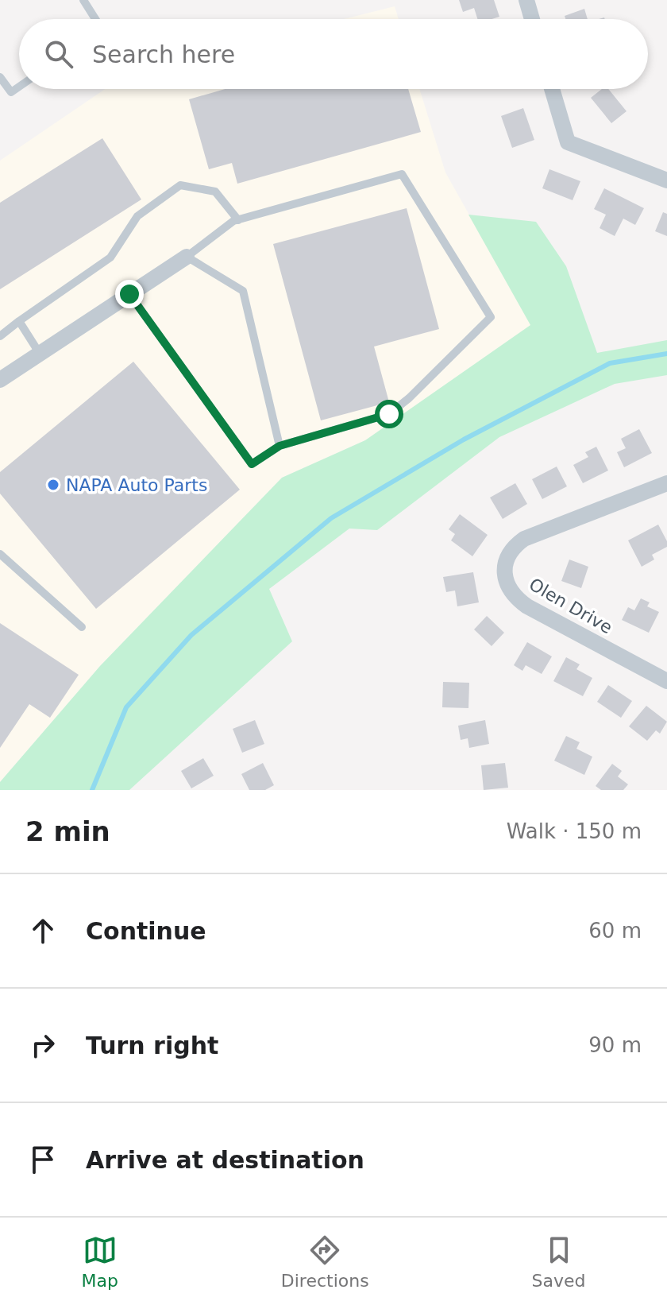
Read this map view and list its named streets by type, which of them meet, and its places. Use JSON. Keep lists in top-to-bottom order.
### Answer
{
  "streets": {
    "street": ["Olen Drive"]
  },
  "places": ["NAPA Auto Parts"],
  "page": {
    "search": "Search here",
    "heading": ["2 min", "Walk · 150 m"],
    "list": [
      ["Continue", "60 m"],
      ["Turn right", "90 m"],
      "Arrive at destination"
    ],
    "nav": ["Map", "Directions", "Saved"]
  }
}
